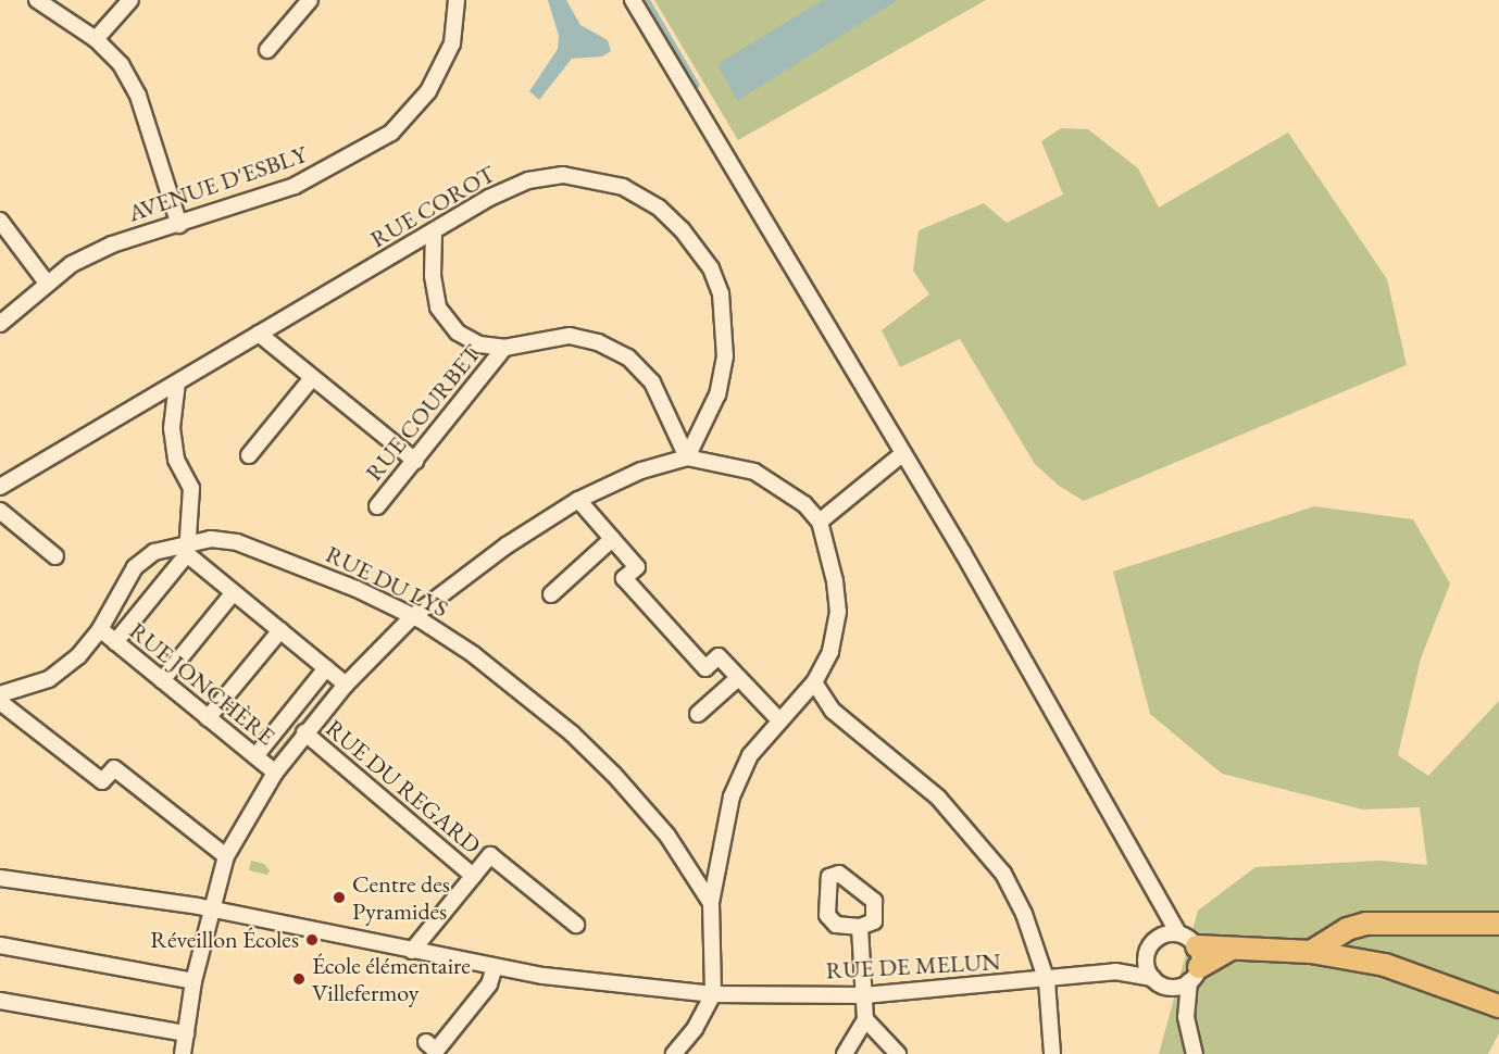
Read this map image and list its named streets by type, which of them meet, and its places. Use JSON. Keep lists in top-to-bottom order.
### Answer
{
  "streets": {
    "street": [
      "AVENUE D'ESBLY",
      "RUE COROT",
      "RUE COURBET",
      "RUE DU LYS",
      "RUE JONCHÈRE",
      "RUE DU REGARD",
      "RUE DE MELUN"
    ]
  },
  "crossings": [
    ["RUE DU LYS", "RUE JONCHÈRE"],
    ["RUE DU REGARD", "RUE DE MELUN"]
  ],
  "places": ["Centre des Pyramides", "Réveillon Écoles", "École élémentaire Villefermoy"]
}
